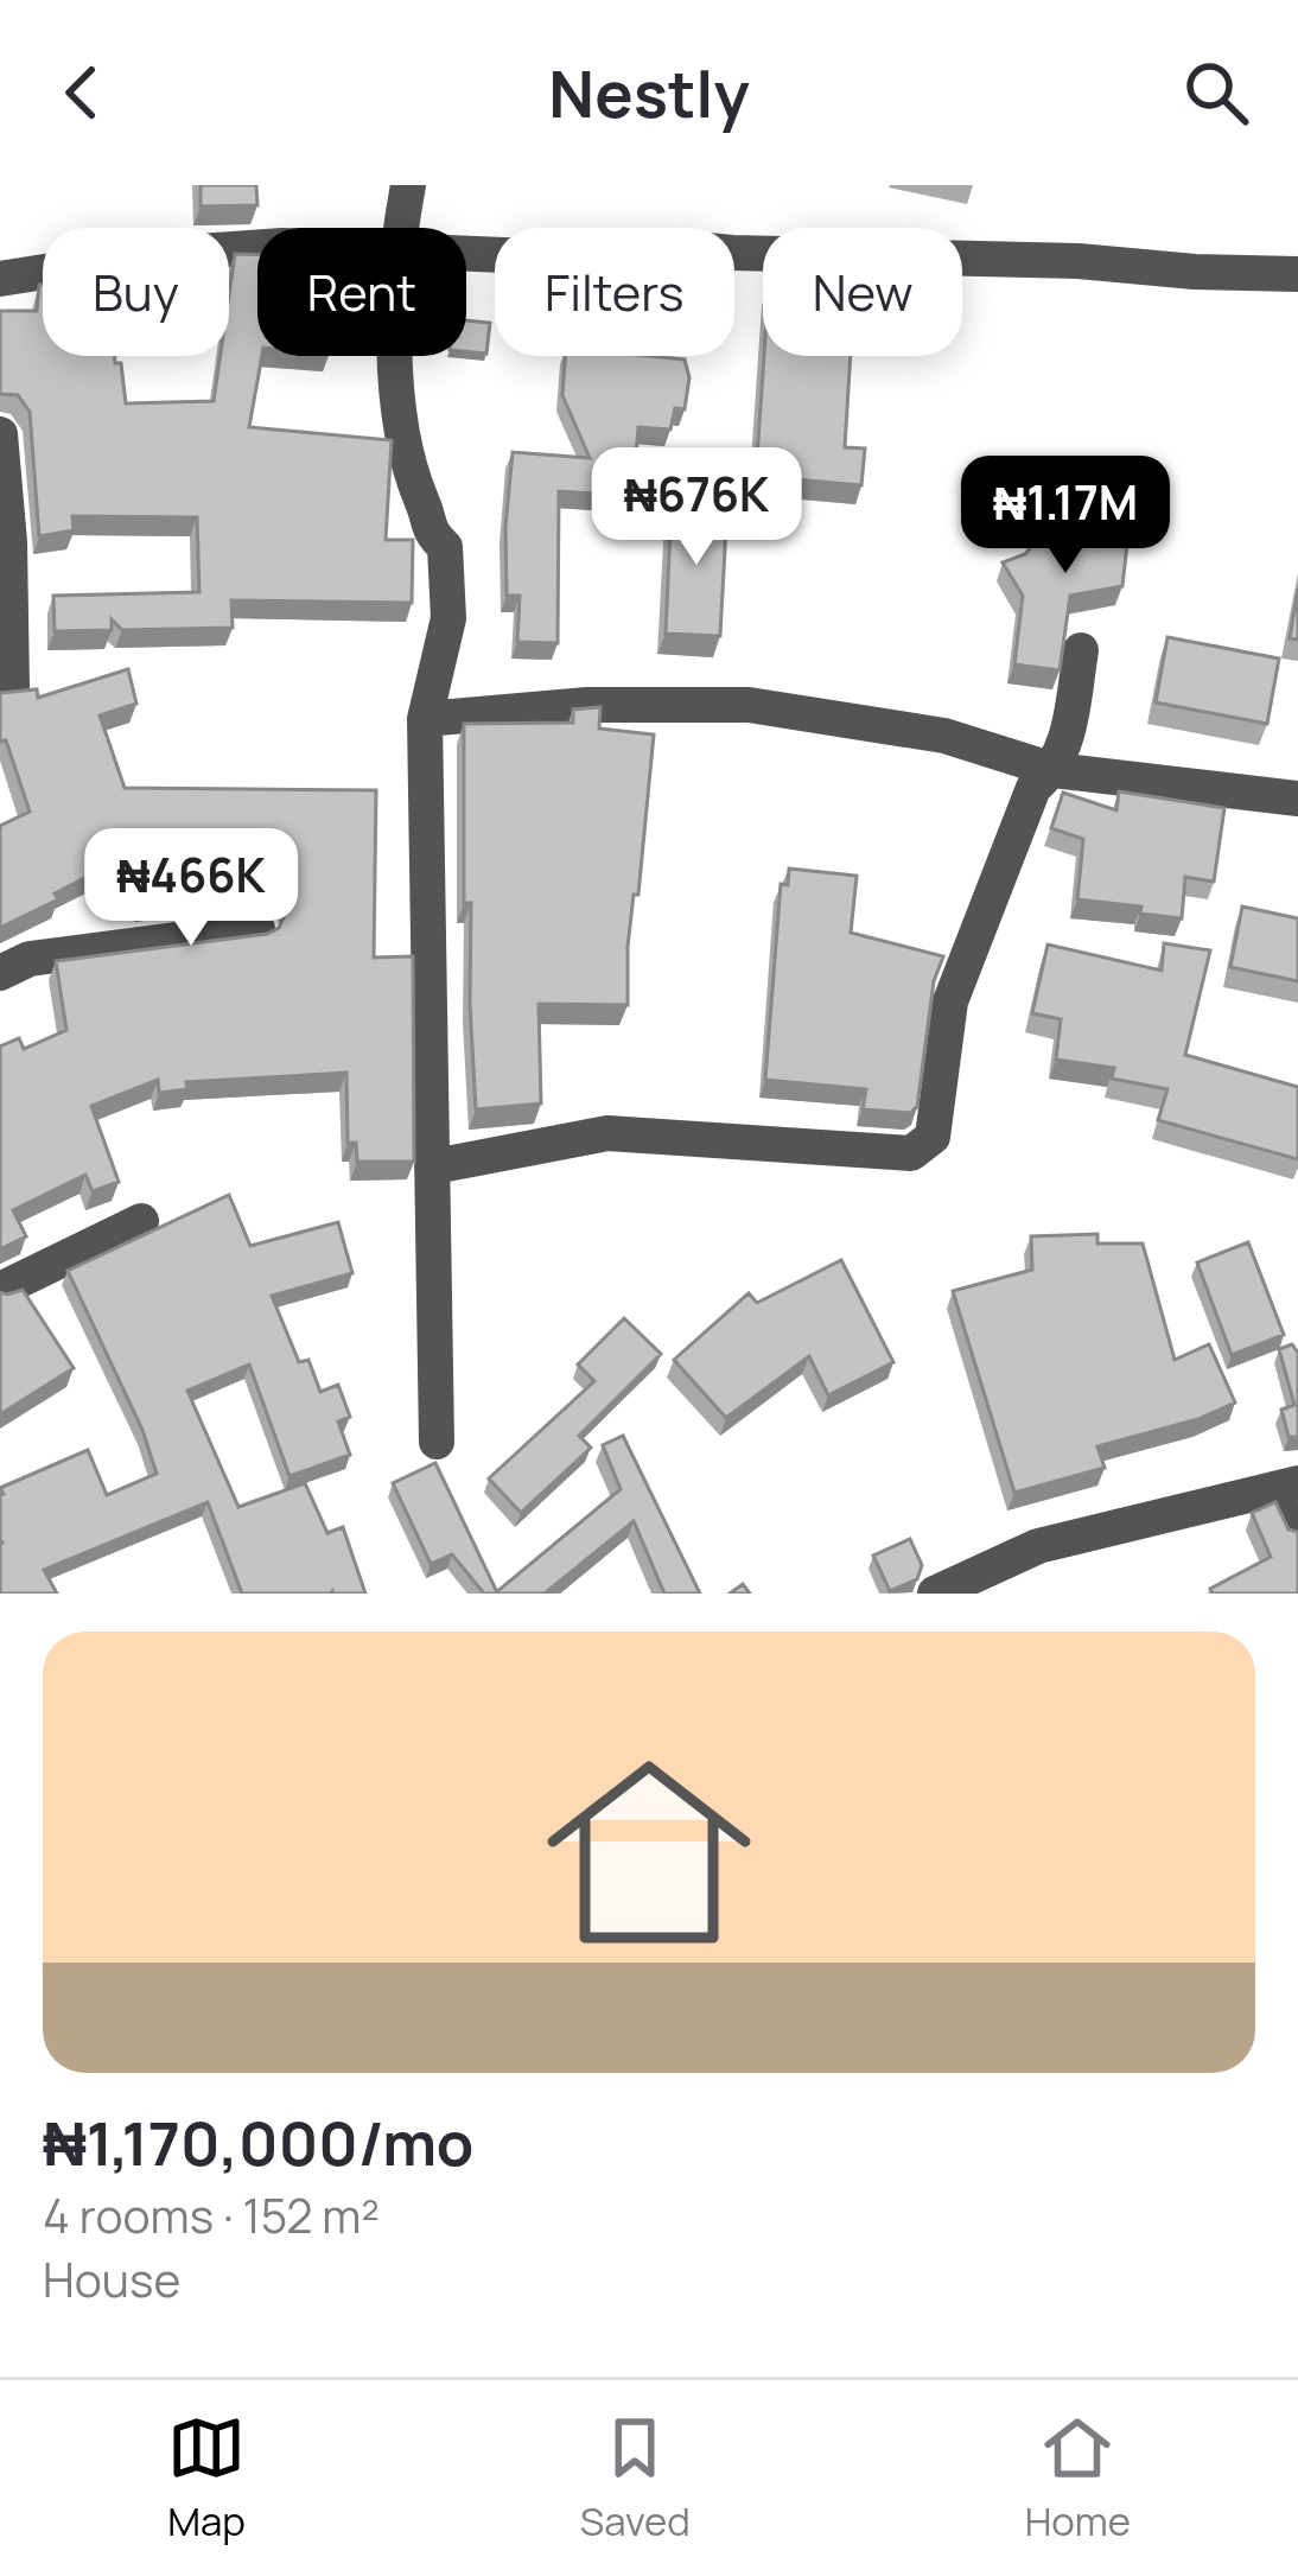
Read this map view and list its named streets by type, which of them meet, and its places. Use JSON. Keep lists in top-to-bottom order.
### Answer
{
  "page": {
    "header": "Nestly",
    "chip": [
      "Buy",
      "Rent",
      "Filters",
      "New"
    ],
    "price": ["₦676K", "₦1.17M", "₦466K"],
    "list": [
      {
        "name": "₦1,170,000/mo",
        "note": "4 rooms · 152 m² · House"
      }
    ],
    "tabs": ["Map", "Saved", "Home"]
  }
}
